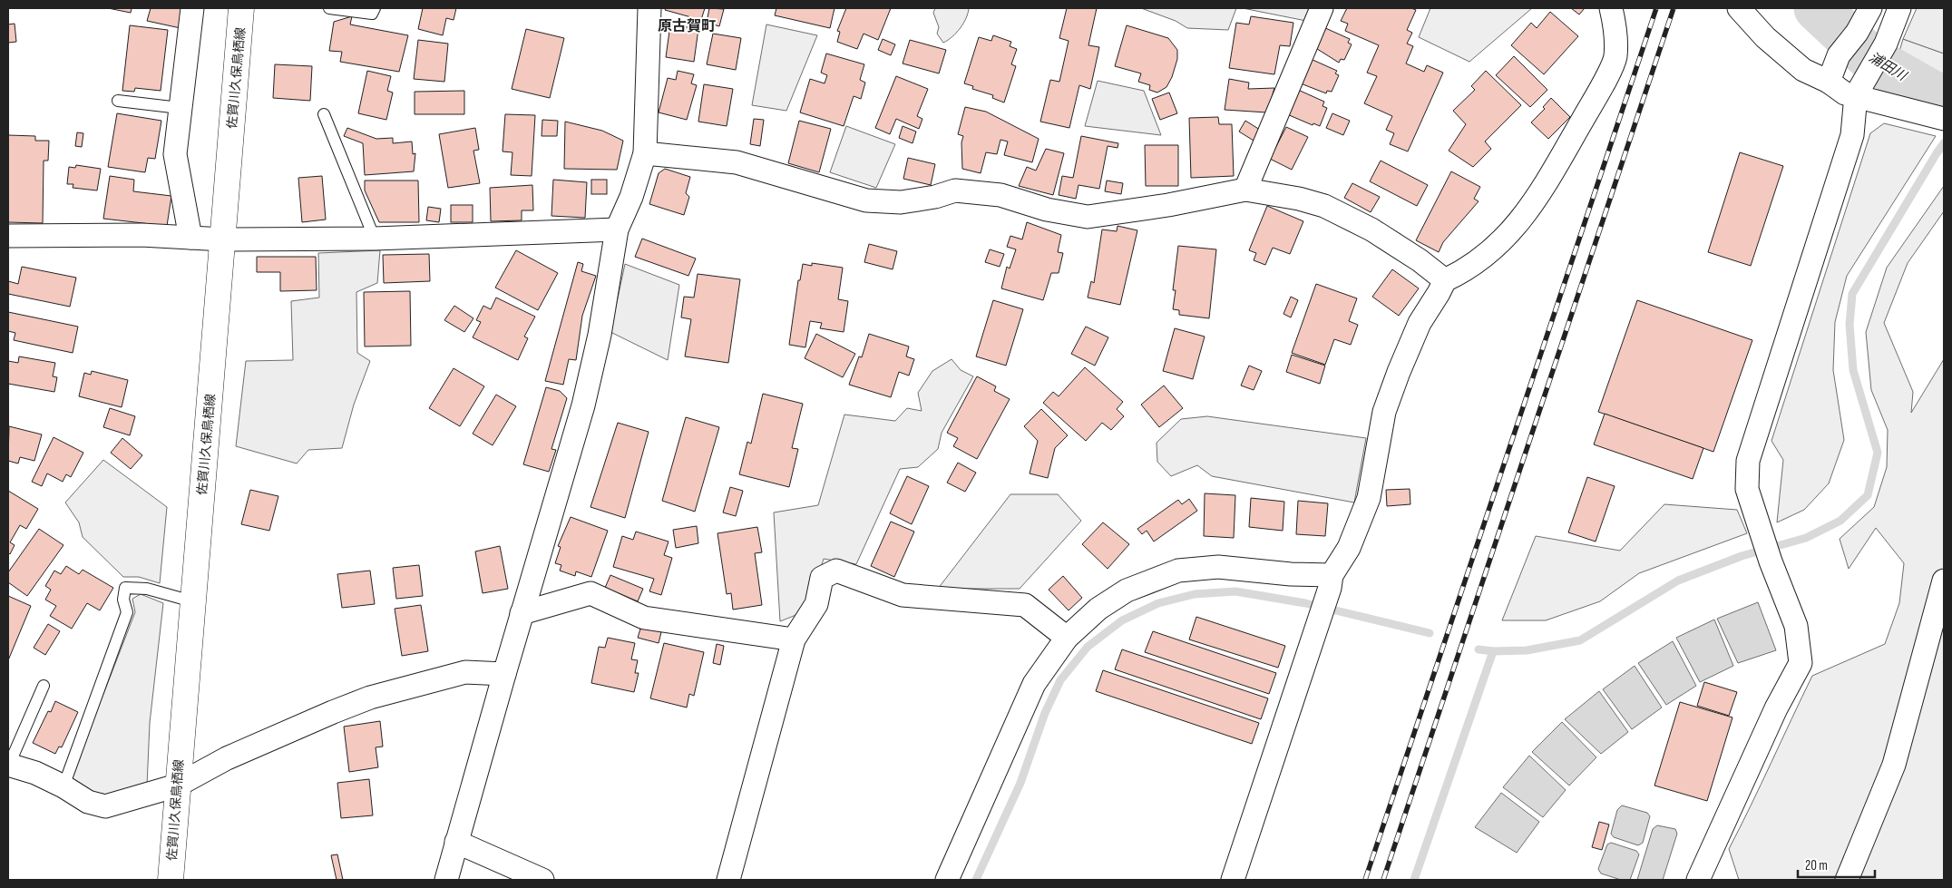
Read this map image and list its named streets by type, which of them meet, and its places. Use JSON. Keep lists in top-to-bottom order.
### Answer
{
  "streets": {
    "main road": ["佐賀川久保鳥栖線"]
  },
  "districts": ["原古賀町"],
  "water": ["浦田川"],
  "scale_bar": "20 m"
}
